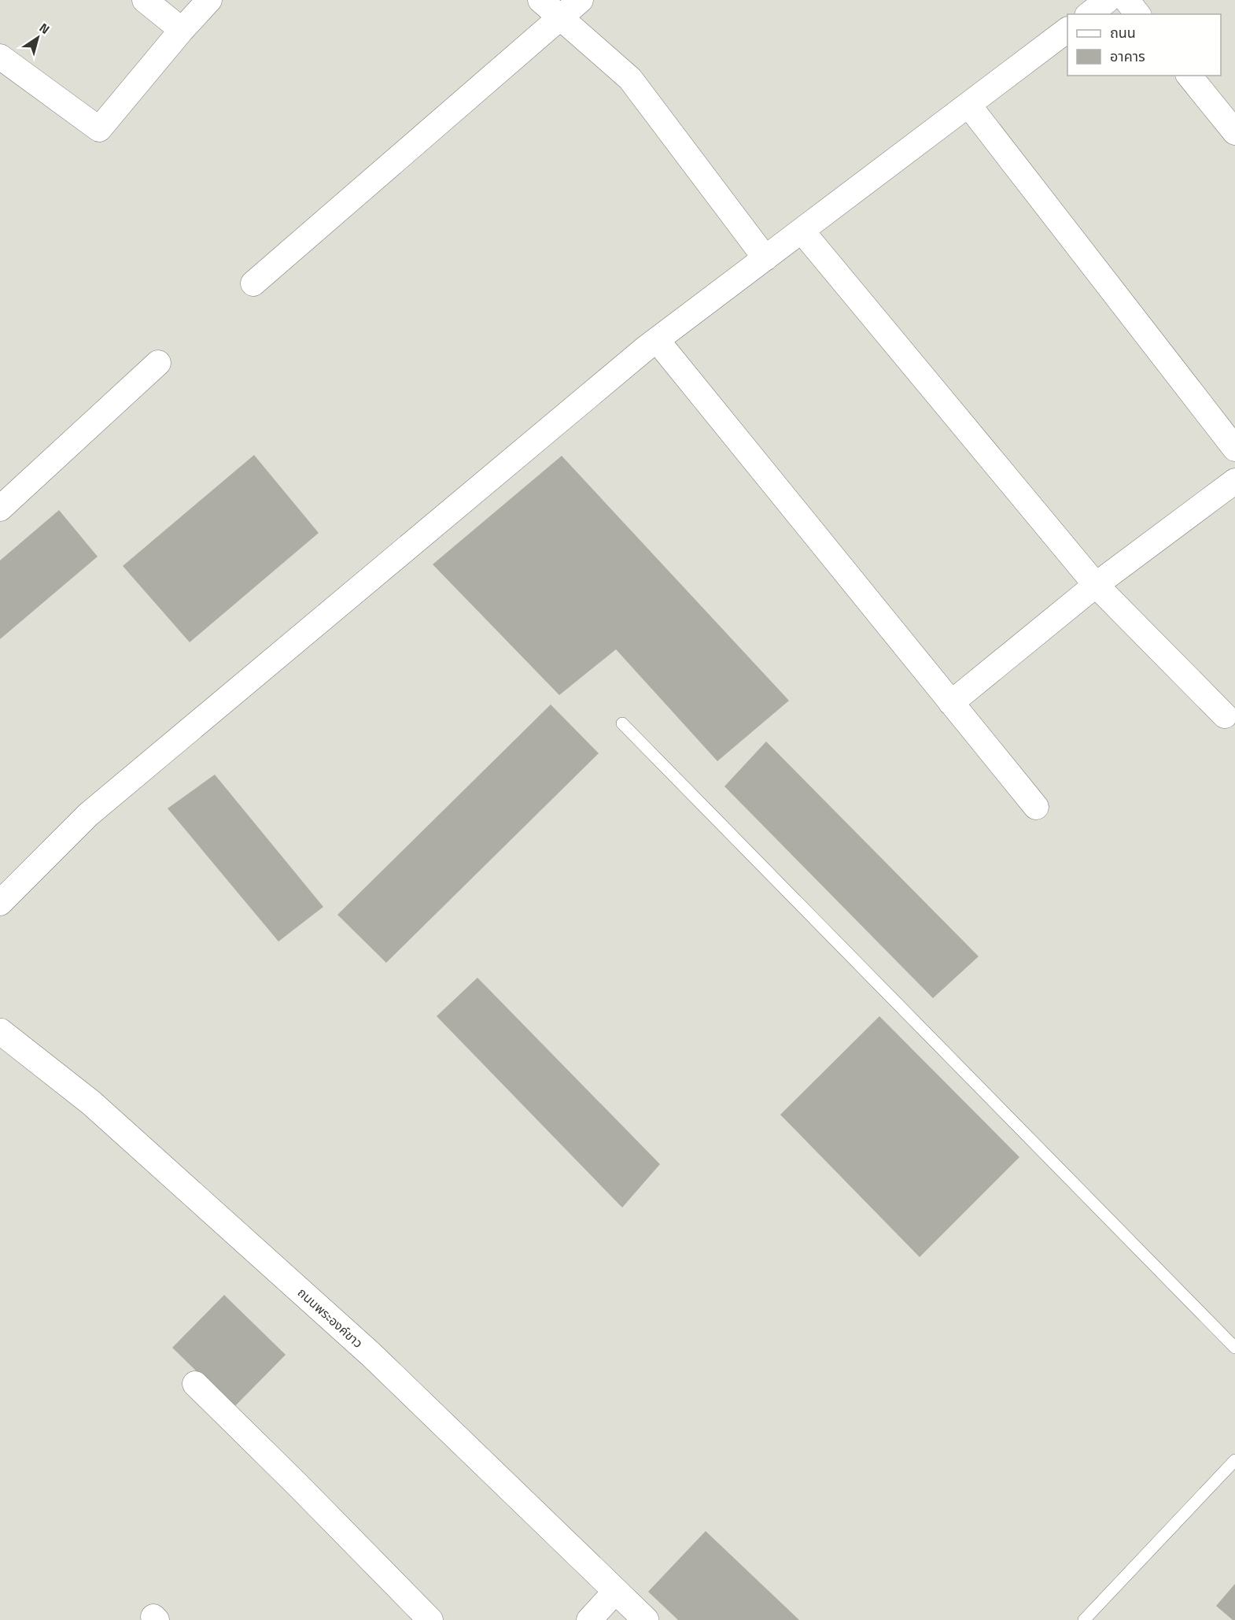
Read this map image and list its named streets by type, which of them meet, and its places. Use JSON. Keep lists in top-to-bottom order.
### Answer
{
  "streets": {
    "street": ["ถนนพระองค์ขาว"]
  },
  "legend": ["ถนน", "อาคาร"],
  "north": "top right"
}
